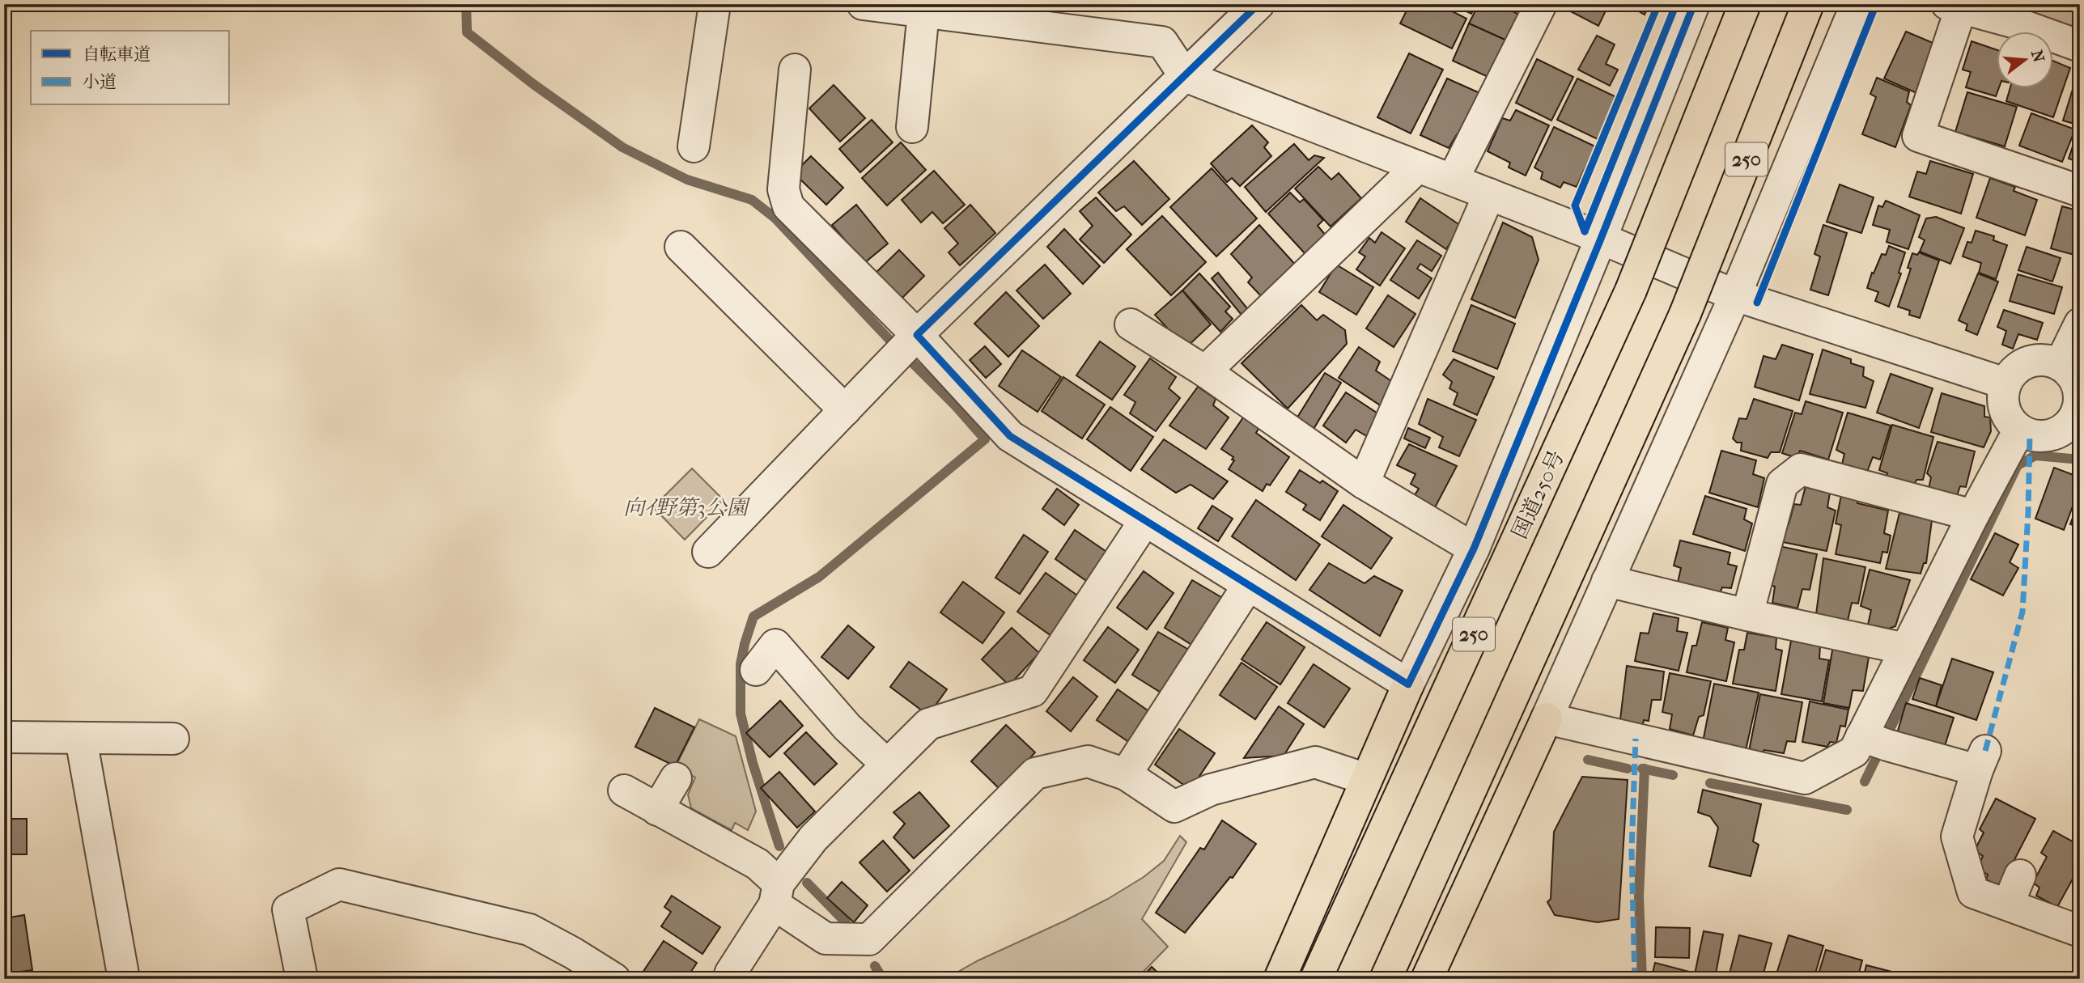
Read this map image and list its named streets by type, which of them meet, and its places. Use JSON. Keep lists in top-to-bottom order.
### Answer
{
  "streets": {
    "highway": ["250", "国道250号"]
  },
  "parks": ["向ｲ野第3公園"],
  "legend": ["自転車道", "小道"],
  "north": "right"
}
